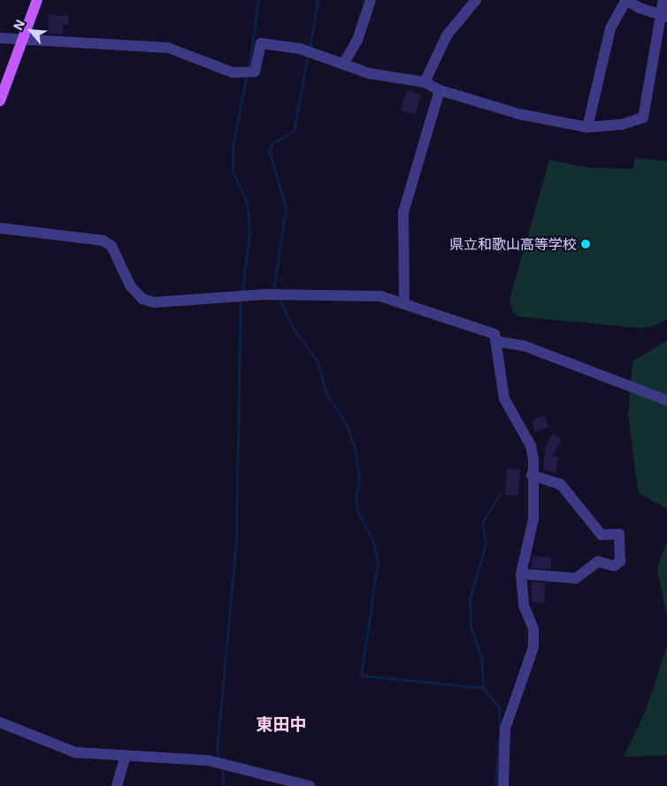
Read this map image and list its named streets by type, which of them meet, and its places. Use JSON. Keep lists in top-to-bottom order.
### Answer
{
  "districts": ["東田中"],
  "places": ["県立和歌山高等学校"],
  "north": "top left"
}
